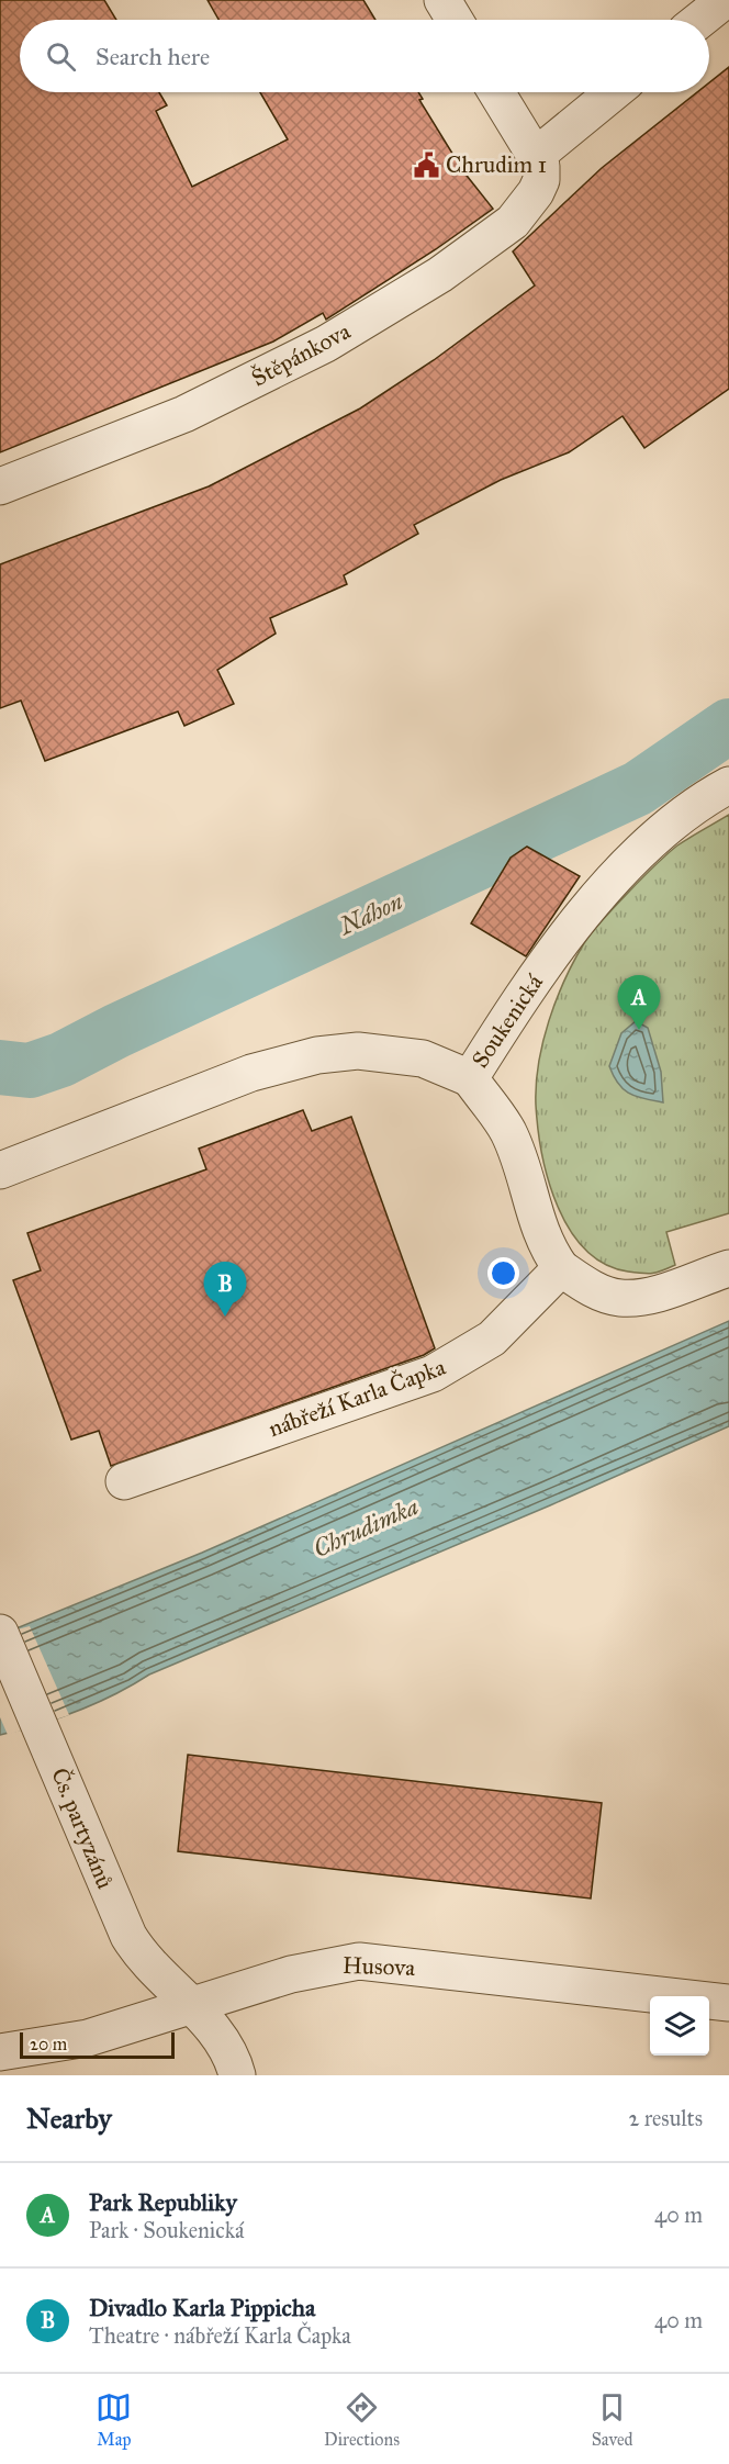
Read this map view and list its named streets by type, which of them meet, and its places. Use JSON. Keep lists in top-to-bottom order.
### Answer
{
  "streets": {
    "street": [
      "Štěpánkova",
      "Soukenická",
      "nábřeží Karla Čapka",
      "Čs. partyzánů",
      "Husova"
    ]
  },
  "crossings": [
    ["Čs. partyzánů", "Husova"]
  ],
  "water": ["Náhon", "Chrudimka"],
  "places": {
    "public building": ["Chrudim 1"]
  },
  "scale_bar": "20 m",
  "page": {
    "search": "Search here",
    "pins": ["A", "B"],
    "scale": "20 m",
    "heading": ["Nearby", "2 results"],
    "list": [
      {
        "mark": "A",
        "name": "Park Republiky",
        "note": "Park · Soukenická",
        "value": "40 m"
      },
      {
        "mark": "B",
        "name": "Divadlo Karla Pippicha",
        "note": "Theatre · nábřeží Karla Čapka",
        "value": "40 m"
      }
    ],
    "nav": ["Map", "Directions", "Saved"]
  }
}
